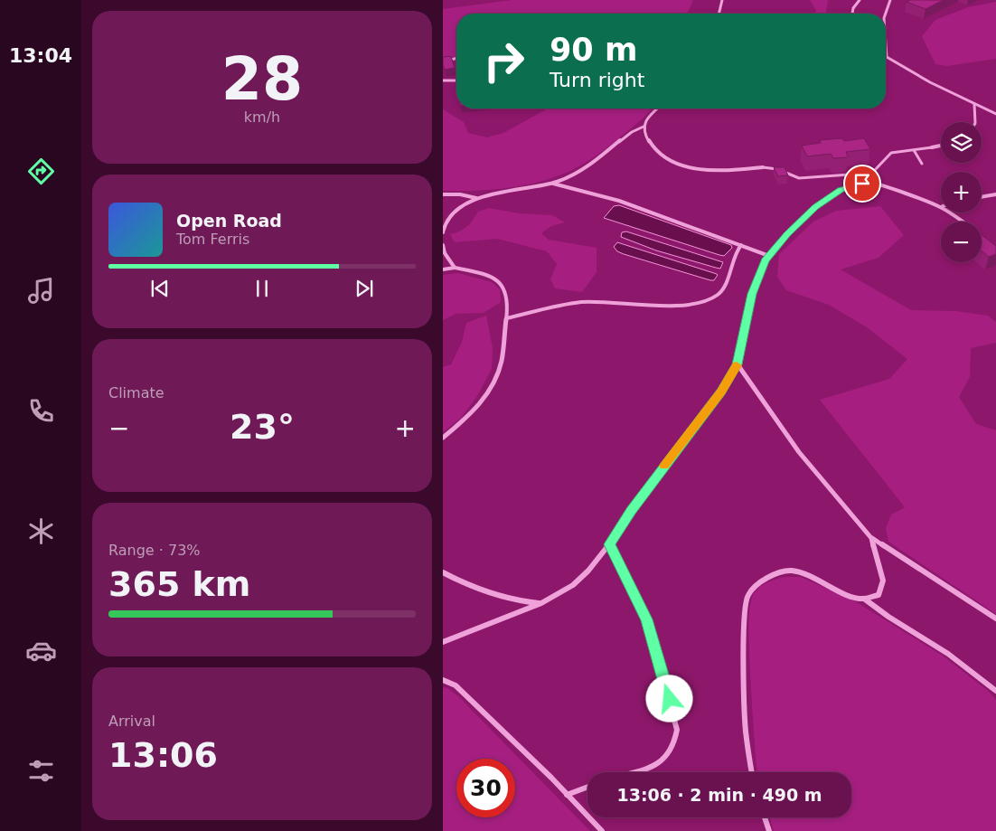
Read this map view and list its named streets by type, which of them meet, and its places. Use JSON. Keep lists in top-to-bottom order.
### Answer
{
  "page": {
    "tabs": "13:04",
    "tile": [
      ["28", "km/h"],
      "Climate",
      ["Range · 73%", "365 km"],
      ["Arrival", "13:06"]
    ],
    "turn": ["90 m", "Turn right"],
    "map_buttons": ["+", "−"],
    "song": ["Open Road", "Tom Ferris"],
    "heat": ["−", "23°", "+"],
    "limit": "30",
    "trip": "13:06 · 2 min · 490 m"
  }
}
